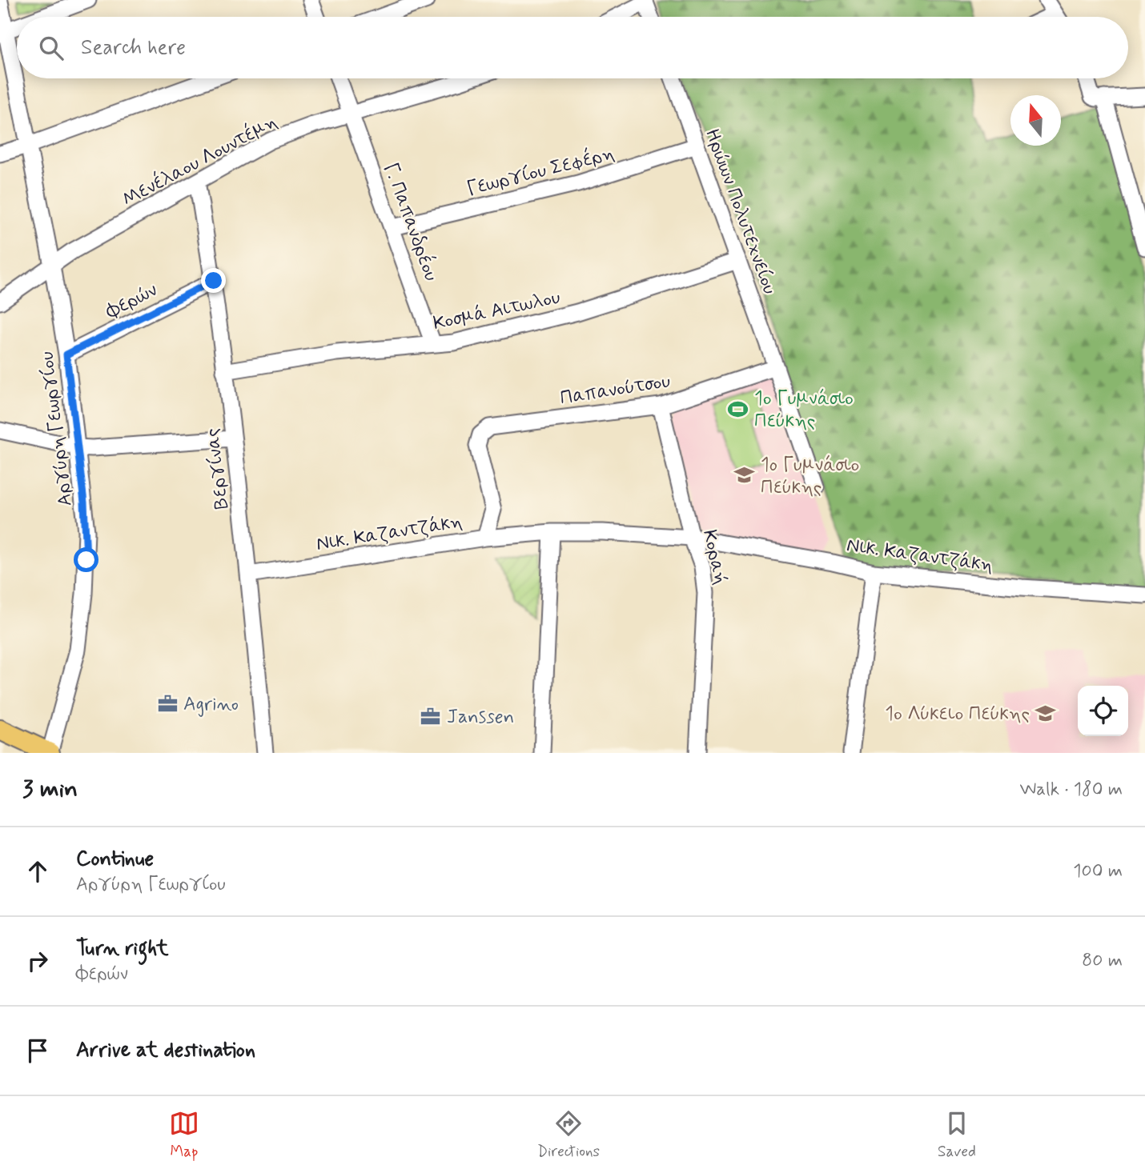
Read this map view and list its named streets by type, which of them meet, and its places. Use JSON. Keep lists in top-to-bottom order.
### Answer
{
  "streets": {
    "street": [
      "Μενέλαου Λουντέμη",
      "Γεωργίου Σεφέρη",
      "Ηρώων Πολυτεχνείου",
      "Γ. Παπανδρέου",
      "Φερών",
      "Κοσμά Αιτωλου",
      "Παπανούτσου",
      "Αργύρη Γεωργίου",
      "Βεργίνας",
      "Νικ. Καζαντζάκη",
      "Κοραή"
    ]
  },
  "crossings": [
    ["Μενέλαου Λουντέμη", "Γ. Παπανδρέου"],
    ["Μενέλαου Λουντέμη", "Αργύρη Γεωργίου"],
    ["Μενέλαου Λουντέμη", "Βεργίνας"],
    ["Γεωργίου Σεφέρη", "Ηρώων Πολυτεχνείου"],
    ["Γεωργίου Σεφέρη", "Γ. Παπανδρέου"],
    ["Ηρώων Πολυτεχνείου", "Κοσμά Αιτωλου"],
    ["Ηρώων Πολυτεχνείου", "Παπανούτσου"],
    ["Γ. Παπανδρέου", "Κοσμά Αιτωλου"],
    ["Φερών", "Αργύρη Γεωργίου"],
    ["Φερών", "Βεργίνας"],
    ["Κοσμά Αιτωλου", "Βεργίνας"],
    ["Παπανούτσου", "Νικ. Καζαντζάκη"],
    ["Παπανούτσου", "Κοραή"],
    ["Βεργίνας", "Νικ. Καζαντζάκη"],
    ["Νικ. Καζαντζάκη", "Κοραή"]
  ],
  "places": {
    "sports": ["1ο Γυμνάσιο Πεύκης"],
    "school or university": ["1o Γυμνάσιο Πεύκης", "1ο Λύκειο Πεύκης"],
    "office": ["Agrino", "Janssen"]
  },
  "north": "top",
  "page": {
    "search": "Search here",
    "heading": ["3 min", "Walk · 180 m"],
    "list": [
      ["Continue", "Αργύρη Γεωργίου", "100 m"],
      ["Turn right", "Φερών", "80 m"],
      "Arrive at destination"
    ],
    "nav": ["Map", "Directions", "Saved"]
  }
}
